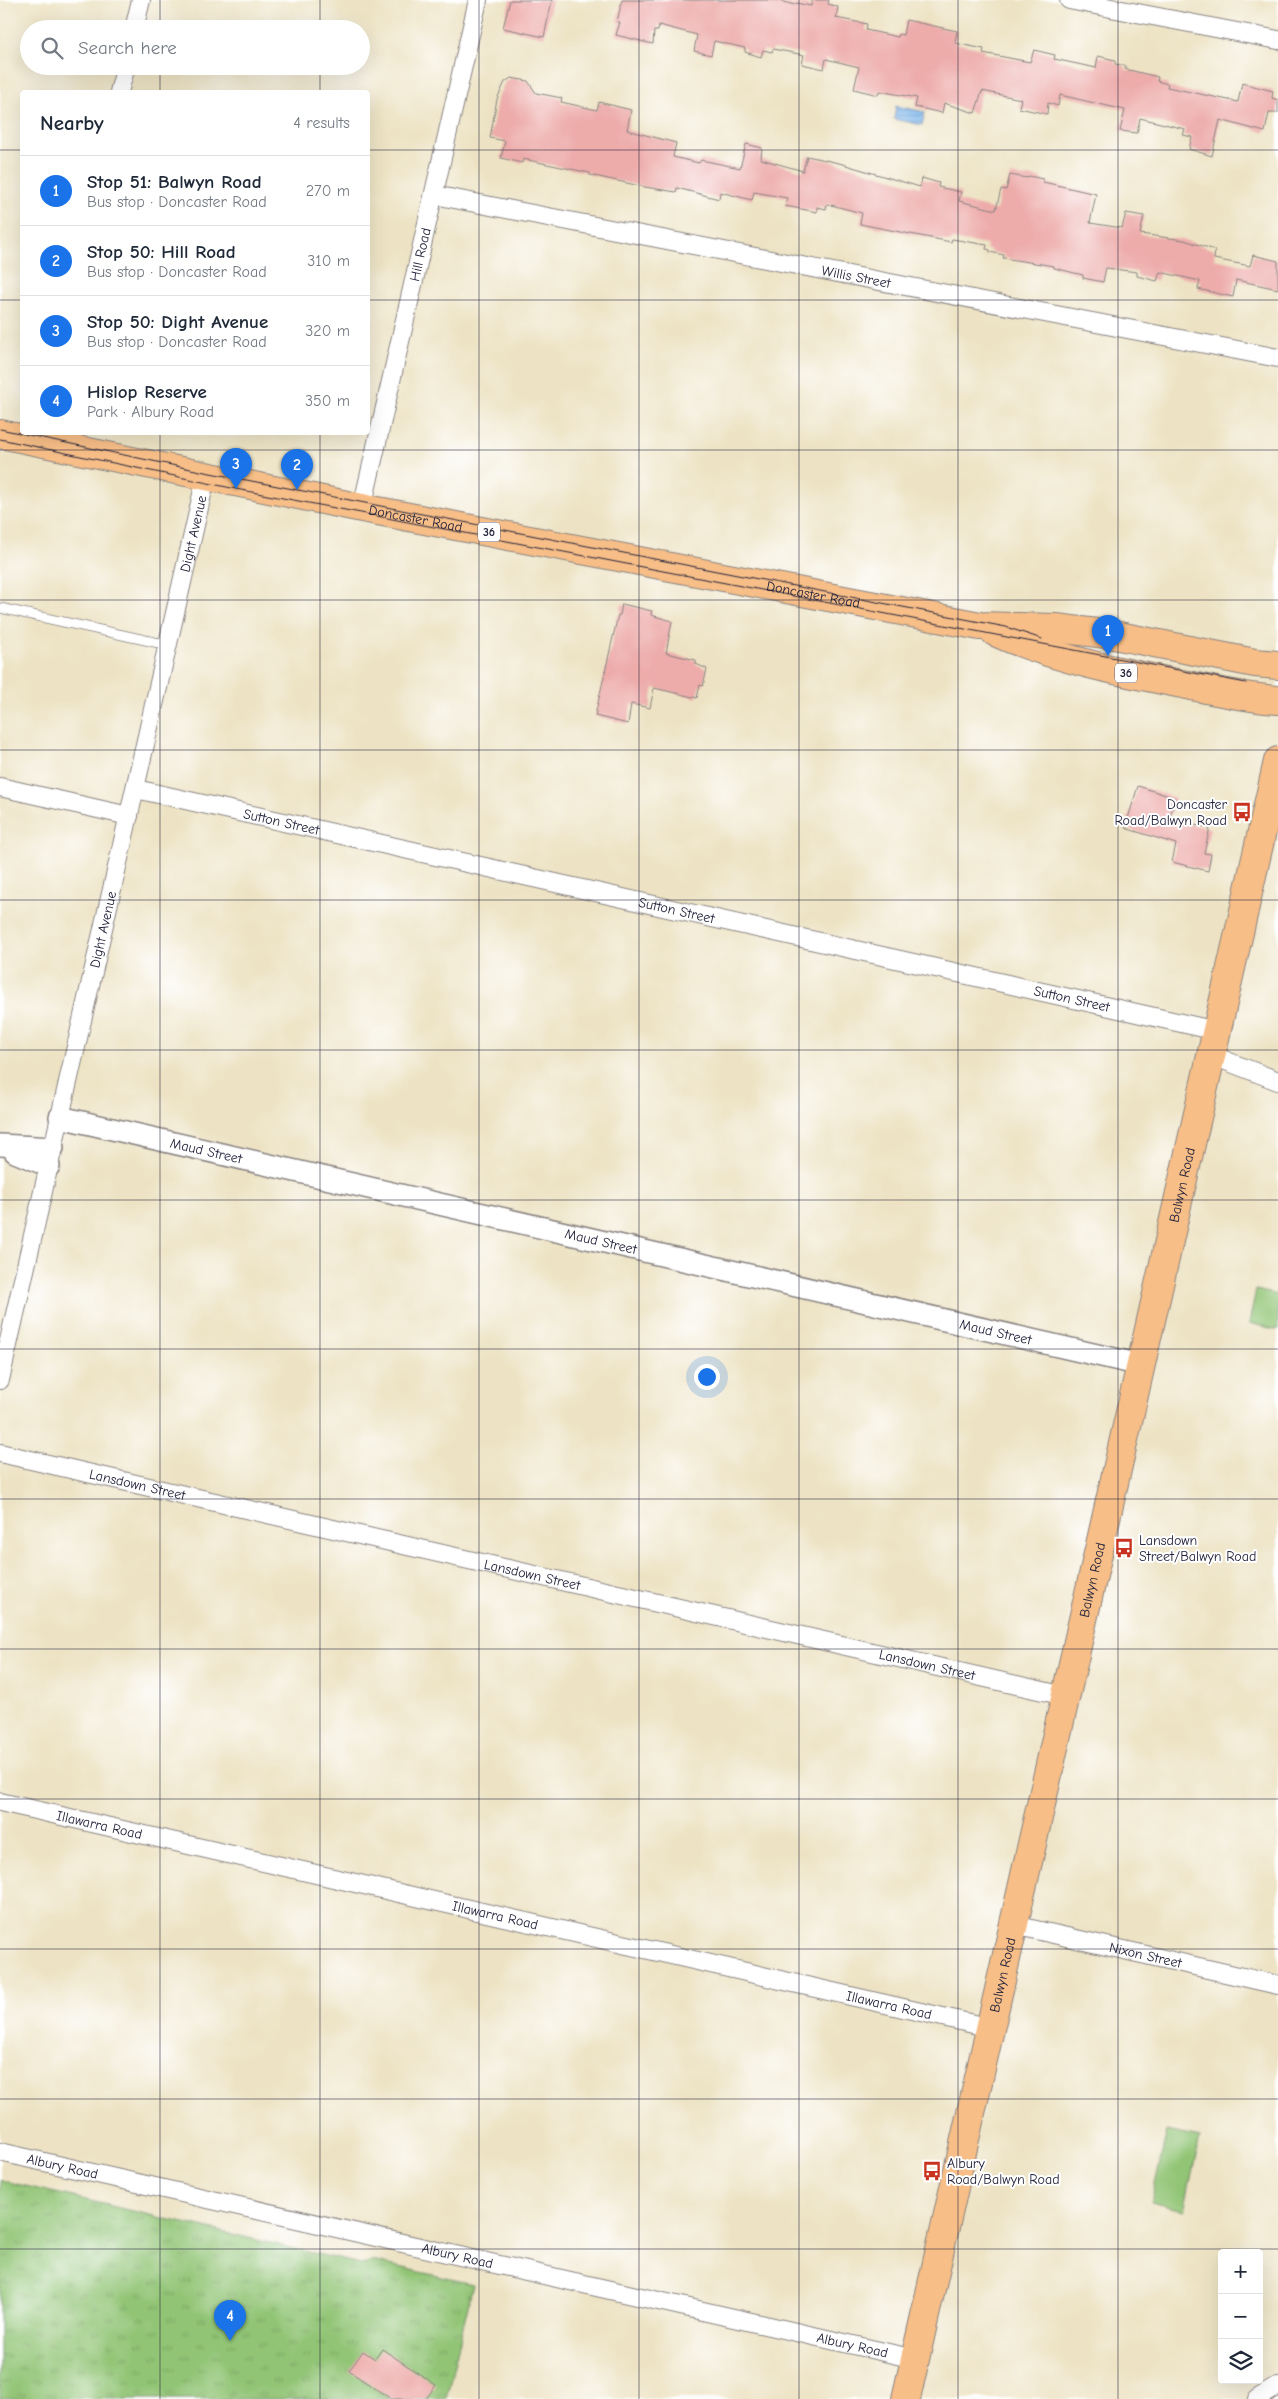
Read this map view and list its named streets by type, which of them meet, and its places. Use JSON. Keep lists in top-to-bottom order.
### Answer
{
  "streets": {
    "main road": ["Doncaster Road", "36", "Balwyn Road"],
    "street": [
      "Hill Road",
      "Willis Street",
      "Dight Avenue",
      "Sutton Street",
      "Maud Street",
      "Lansdown Street",
      "Illawarra Road",
      "Nixon Street",
      "Albury Road"
    ]
  },
  "crossings": [
    ["Hill Road", "Willis Street"],
    ["Hill Road", "Doncaster Road"],
    ["Doncaster Road", "Dight Avenue"],
    ["Dight Avenue", "Sutton Street"],
    ["Dight Avenue", "Maud Street"],
    ["Sutton Street", "Balwyn Road"],
    ["Maud Street", "Balwyn Road"],
    ["Balwyn Road", "Lansdown Street"],
    ["Balwyn Road", "Illawarra Road"],
    ["Balwyn Road", "Nixon Street"],
    ["Balwyn Road", "Albury Road"]
  ],
  "places": {
    "bus stop": ["Doncaster Road/Balwyn Road", "Lansdown Street/Balwyn Road", "Albury Road/Balwyn Road"]
  },
  "page": {
    "search": "Search here",
    "heading": ["Nearby", "4 results"],
    "list": [
      {
        "mark": "1",
        "name": "Stop 51: Balwyn Road",
        "note": "Bus stop · Doncaster Road",
        "value": "270 m"
      },
      {
        "mark": "2",
        "name": "Stop 50: Hill Road",
        "note": "Bus stop · Doncaster Road",
        "value": "310 m"
      },
      {
        "mark": "3",
        "name": "Stop 50: Dight Avenue",
        "note": "Bus stop · Doncaster Road",
        "value": "320 m"
      },
      {
        "mark": "4",
        "name": "Hislop Reserve",
        "note": "Park · Albury Road",
        "value": "350 m"
      }
    ],
    "pins": [
      "3",
      "2",
      "1",
      "4"
    ],
    "map_buttons": ["+", "−"]
  }
}
